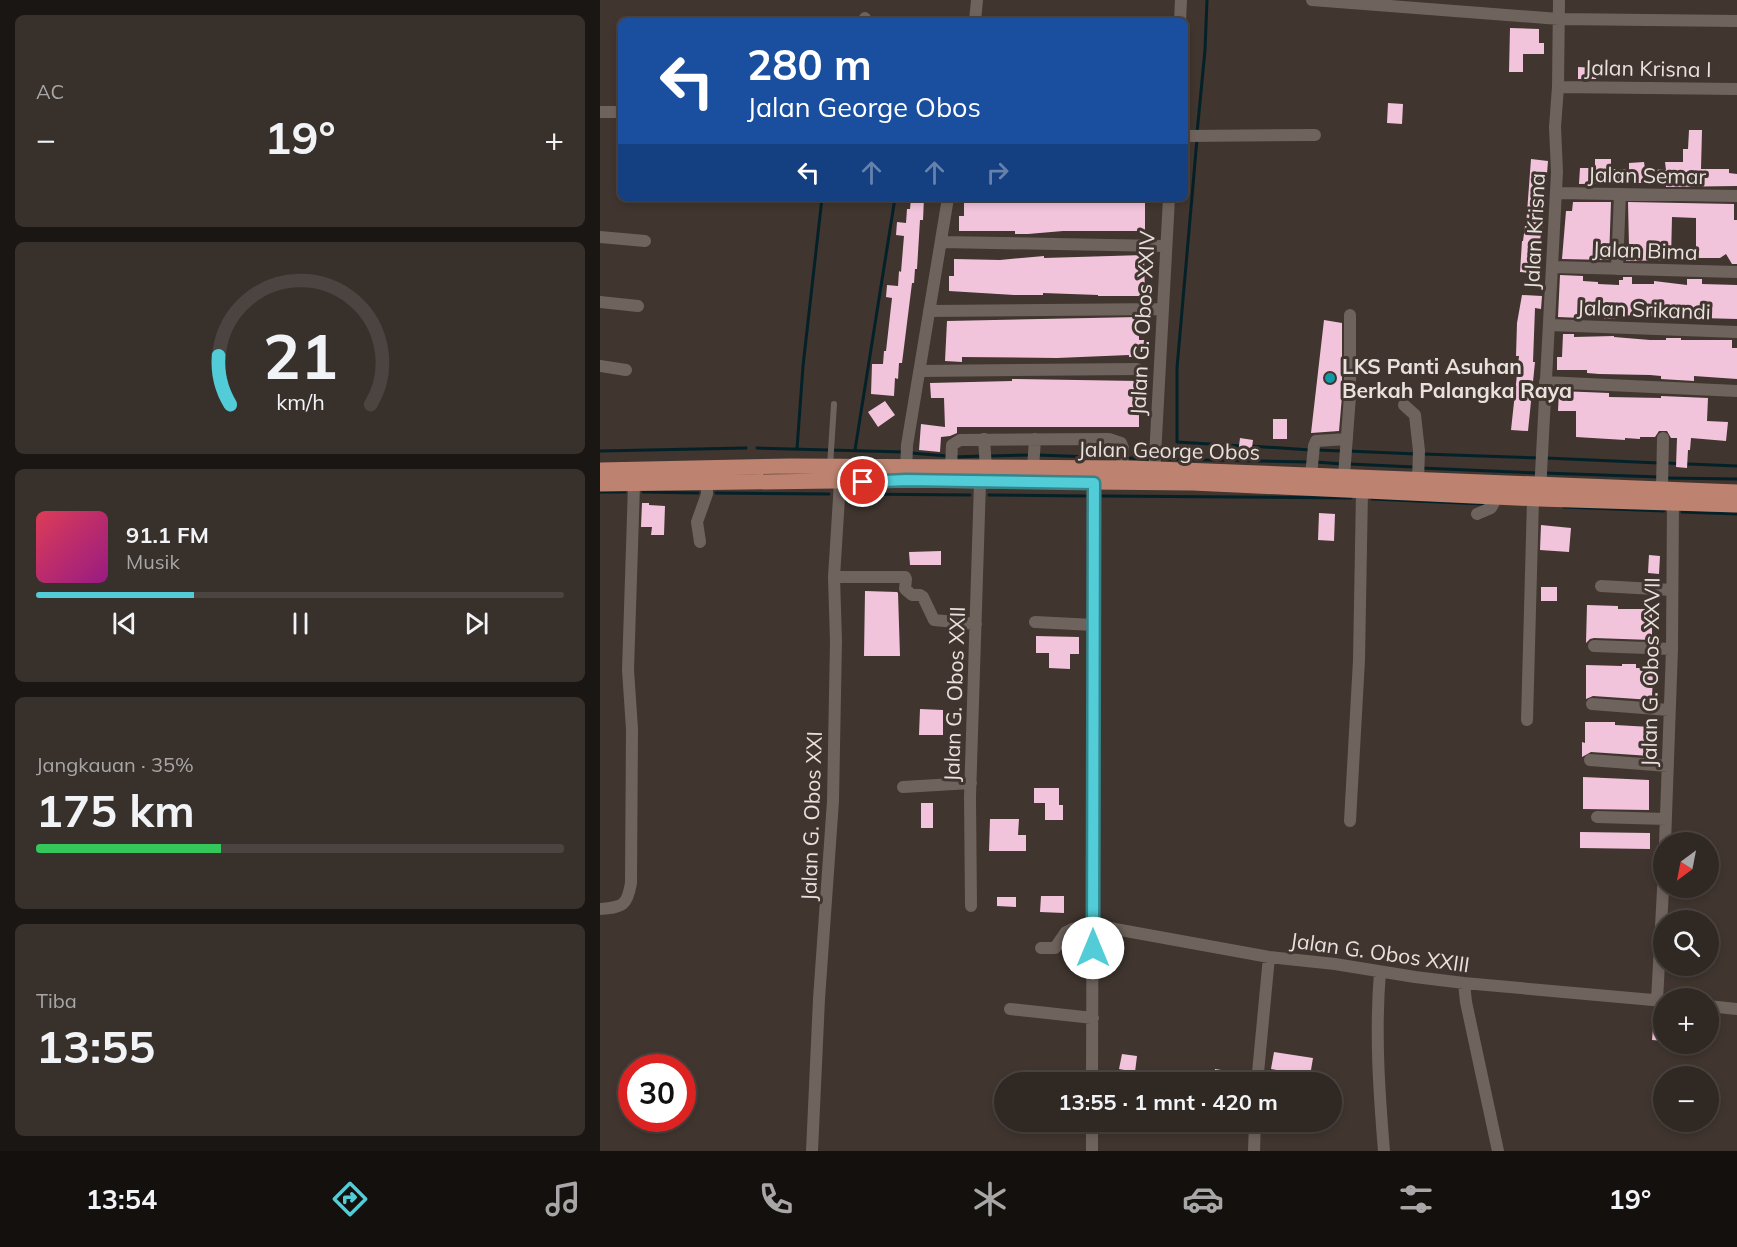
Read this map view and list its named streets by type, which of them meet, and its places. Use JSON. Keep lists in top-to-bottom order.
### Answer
{
  "streets": {
    "main road": ["Jalan George Obos"],
    "street": [
      "Jalan Krisna I",
      "Jalan Semar",
      "Jalan Krisna",
      "Jalan Bima",
      "Jalan Srikandi",
      "Jalan G. Obos XXIV",
      "Jalan G. Obos XXVII",
      "Jalan G. Obos XXII",
      "Jalan G. Obos XXI",
      "Jalan G. Obos XXIII"
    ]
  },
  "crossings": [
    ["Jalan Krisna I", "Jalan Krisna"],
    ["Jalan Semar", "Jalan Krisna"],
    ["Jalan Krisna", "Jalan Bima"],
    ["Jalan Krisna", "Jalan Srikandi"],
    ["Jalan Krisna", "Jalan George Obos"],
    ["Jalan G. Obos XXIV", "Jalan George Obos"],
    ["Jalan George Obos", "Jalan G. Obos XXVII"],
    ["Jalan George Obos", "Jalan G. Obos XXII"],
    ["Jalan George Obos", "Jalan G. Obos XXI"]
  ],
  "places": ["LKS Panti Asuhan Berkah Palangka Raya"],
  "north": "bottom left",
  "page": {
    "tile": [
      "AC",
      ["Jangkauan · 35%", "175 km"],
      ["Tiba", "13:55"]
    ],
    "turn": ["280 m", "Jalan George Obos"],
    "heat": ["−", "19°", "+"],
    "song": ["91.1 FM", "Musik"],
    "map_buttons": ["+", "−"],
    "limit": "30",
    "trip": "13:55 · 1 mnt · 420 m",
    "tabs": ["13:54", "19°"],
    "gauge": ["21", "km/h"]
  }
}
